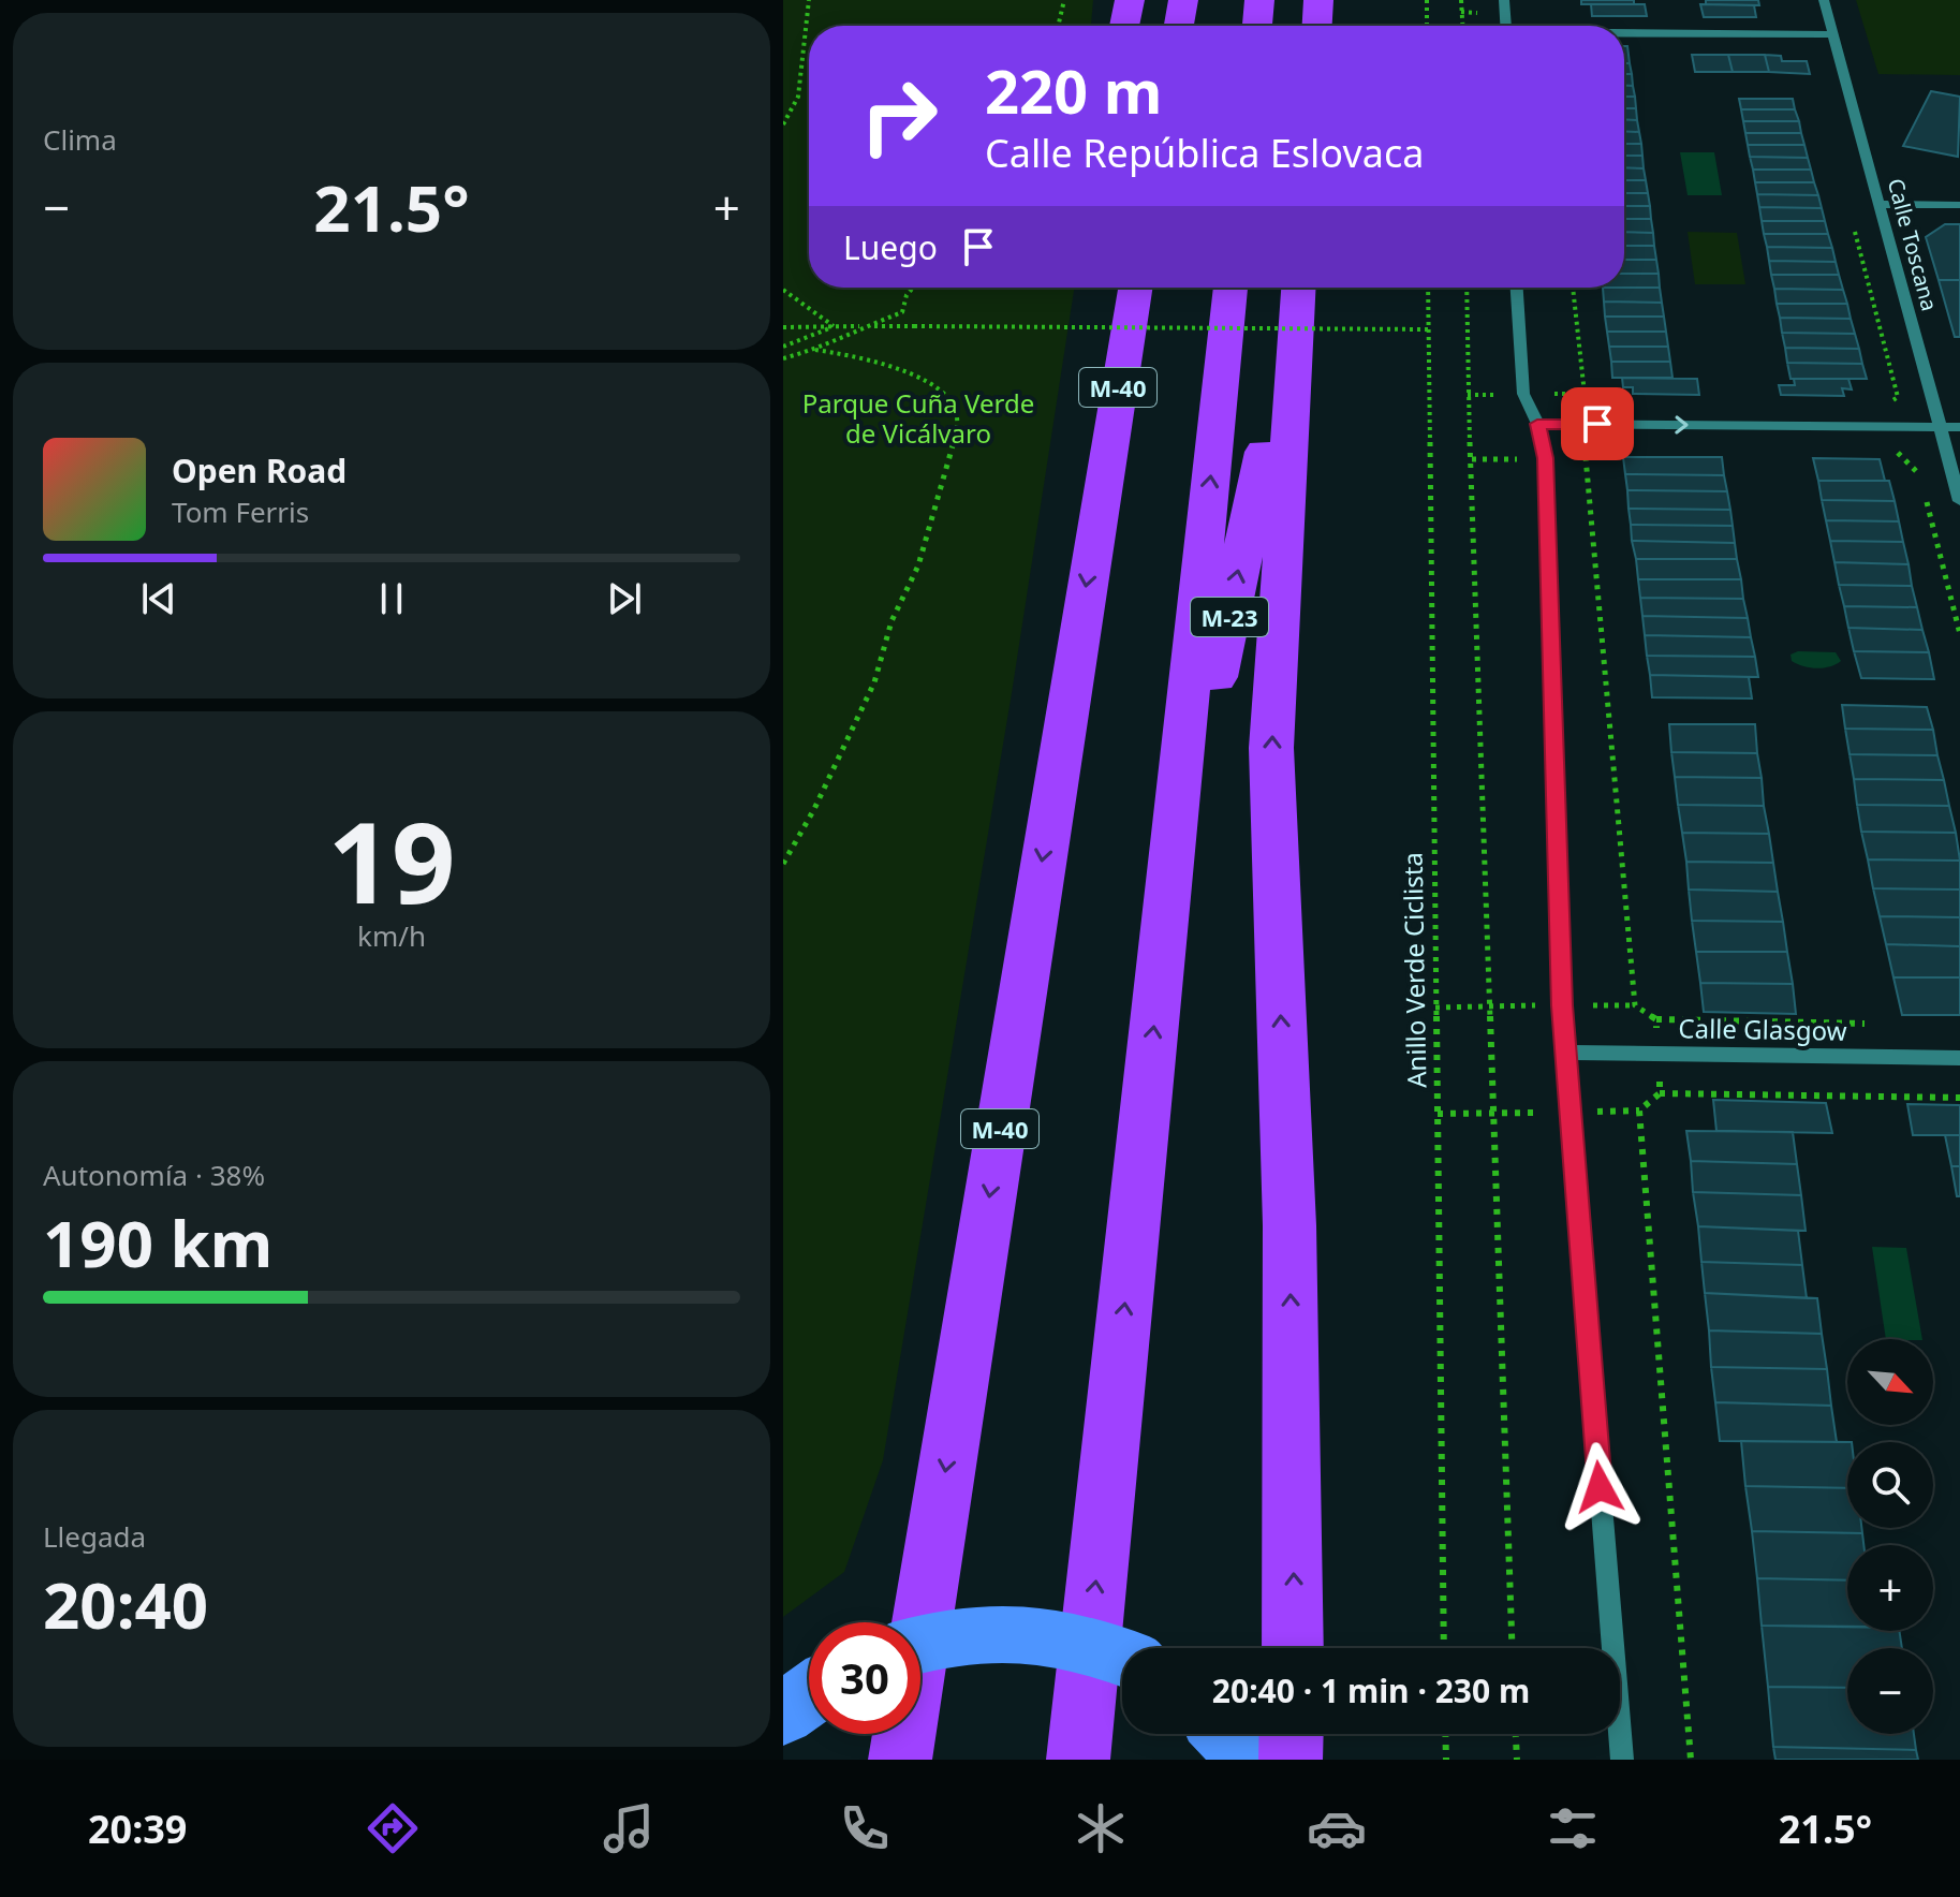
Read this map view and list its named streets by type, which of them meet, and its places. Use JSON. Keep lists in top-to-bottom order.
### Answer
{
  "streets": {
    "highway": ["M-40", "M-23"],
    "street": ["Calle Toscana", "Calle Glasgow"],
    "path": ["Anillo Verde Ciclista"]
  },
  "parks": ["Parque Cuña Verde de Vicálvaro"],
  "north": "bottom right",
  "page": {
    "tile": [
      "Clima",
      ["19", "km/h"],
      ["Autonomía · 38%", "190 km"],
      ["Llegada", "20:40"]
    ],
    "turn": ["220 m", "Calle República Eslovaca"],
    "heat": ["−", "21.5°", "+"],
    "then": "Luego",
    "song": ["Open Road", "Tom Ferris"],
    "map_buttons": ["+", "−"],
    "limit": "30",
    "trip": "20:40 · 1 min · 230 m",
    "tabs": ["20:39", "21.5°"]
  }
}
